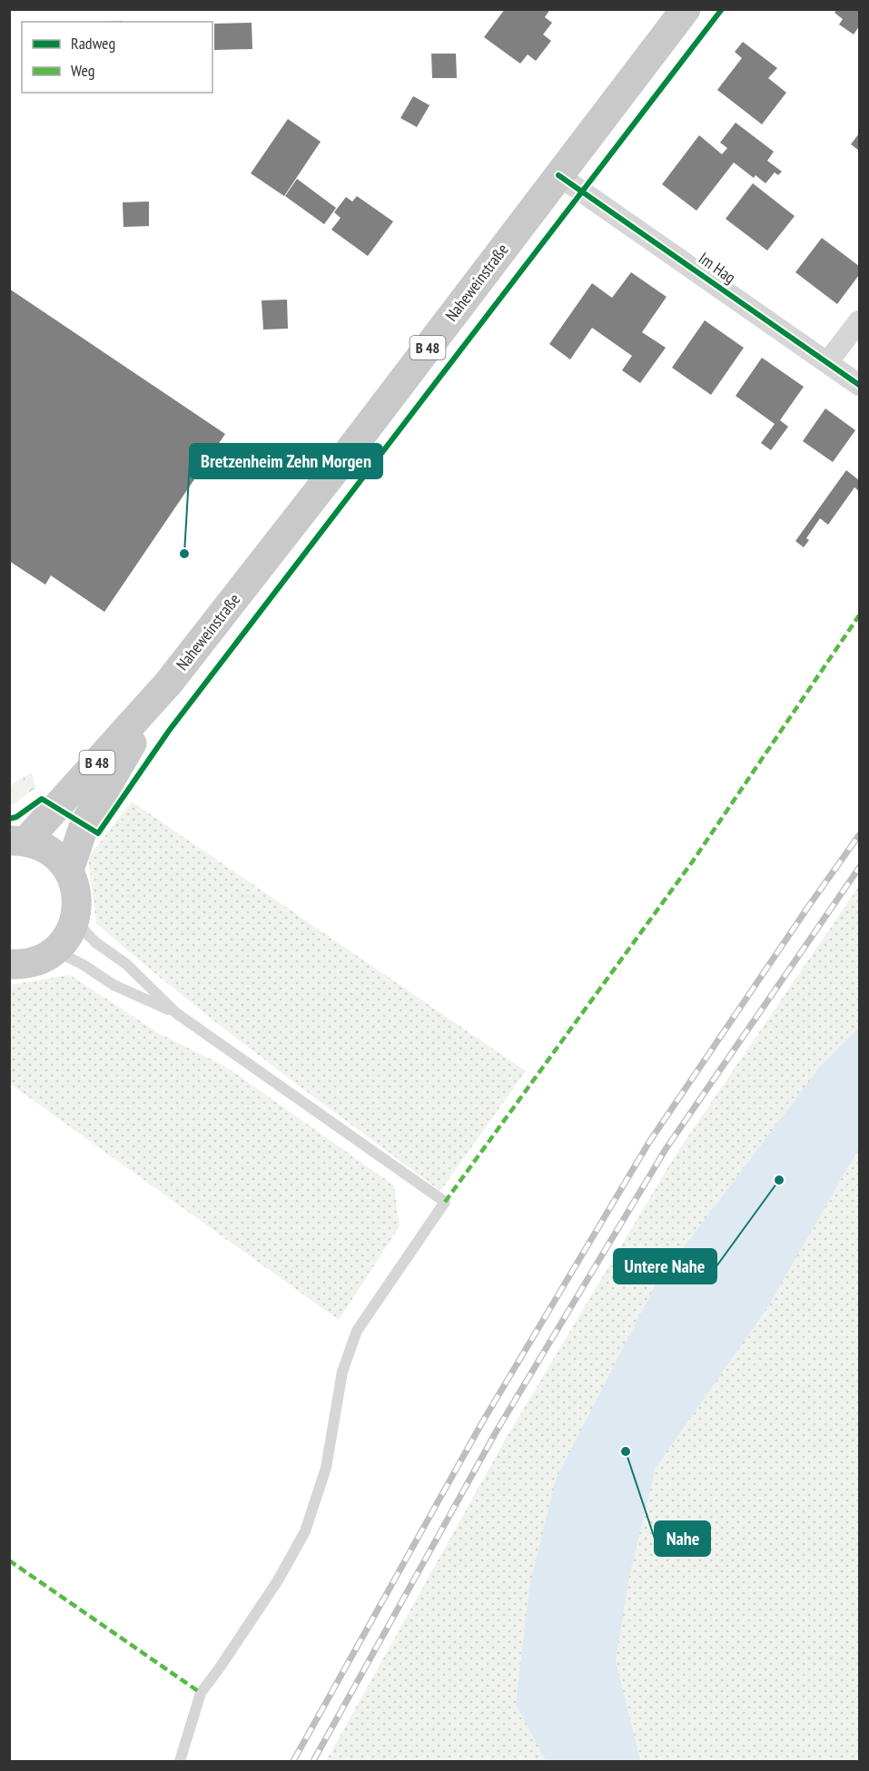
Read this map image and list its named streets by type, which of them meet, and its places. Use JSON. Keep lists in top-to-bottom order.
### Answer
{
  "streets": {
    "main road": ["Naheweinstraße", "B 48"],
    "street": ["Im Hag"]
  },
  "crossings": [
    ["Im Hag", "Naheweinstraße"]
  ],
  "places": ["Bretzenheim Zehn Morgen", "Untere Nahe", "Nahe"],
  "legend": ["Radweg", "Weg"]
}
